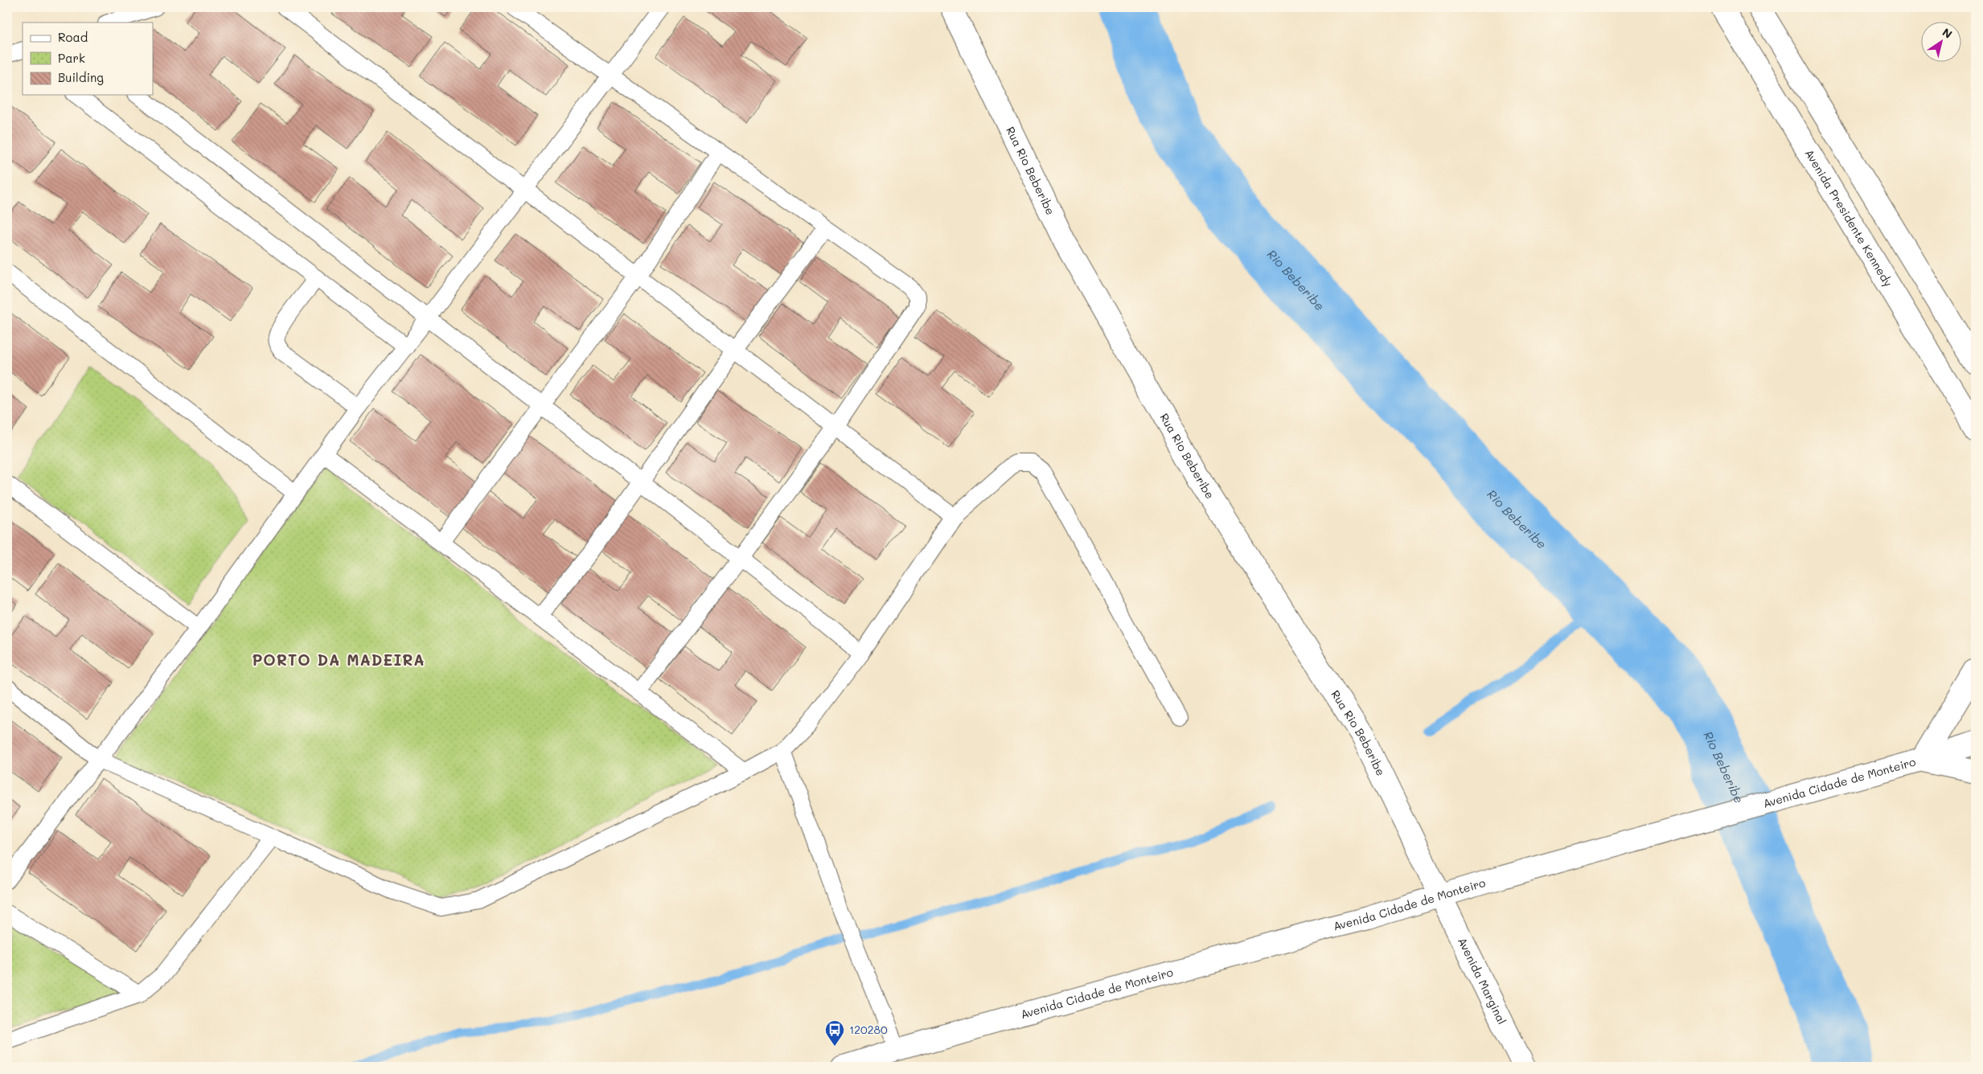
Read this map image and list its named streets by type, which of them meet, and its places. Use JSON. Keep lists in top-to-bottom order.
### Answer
{
  "streets": {
    "main road": [
      "Rua Rio Beberibe",
      "Avenida Presidente Kennedy",
      "Avenida Cidade de Monteiro",
      "Avenida Marginal"
    ]
  },
  "crossings": [
    ["Rua Rio Beberibe", "Avenida Cidade de Monteiro"],
    ["Rua Rio Beberibe", "Avenida Marginal"],
    ["Avenida Cidade de Monteiro", "Avenida Marginal"]
  ],
  "districts": ["PORTO DA MADEIRA"],
  "water": ["Rio Beberibe"],
  "places": {
    "bus stop": ["120280"]
  },
  "legend": ["Road", "Park", "Building"],
  "north": "top right"
}
